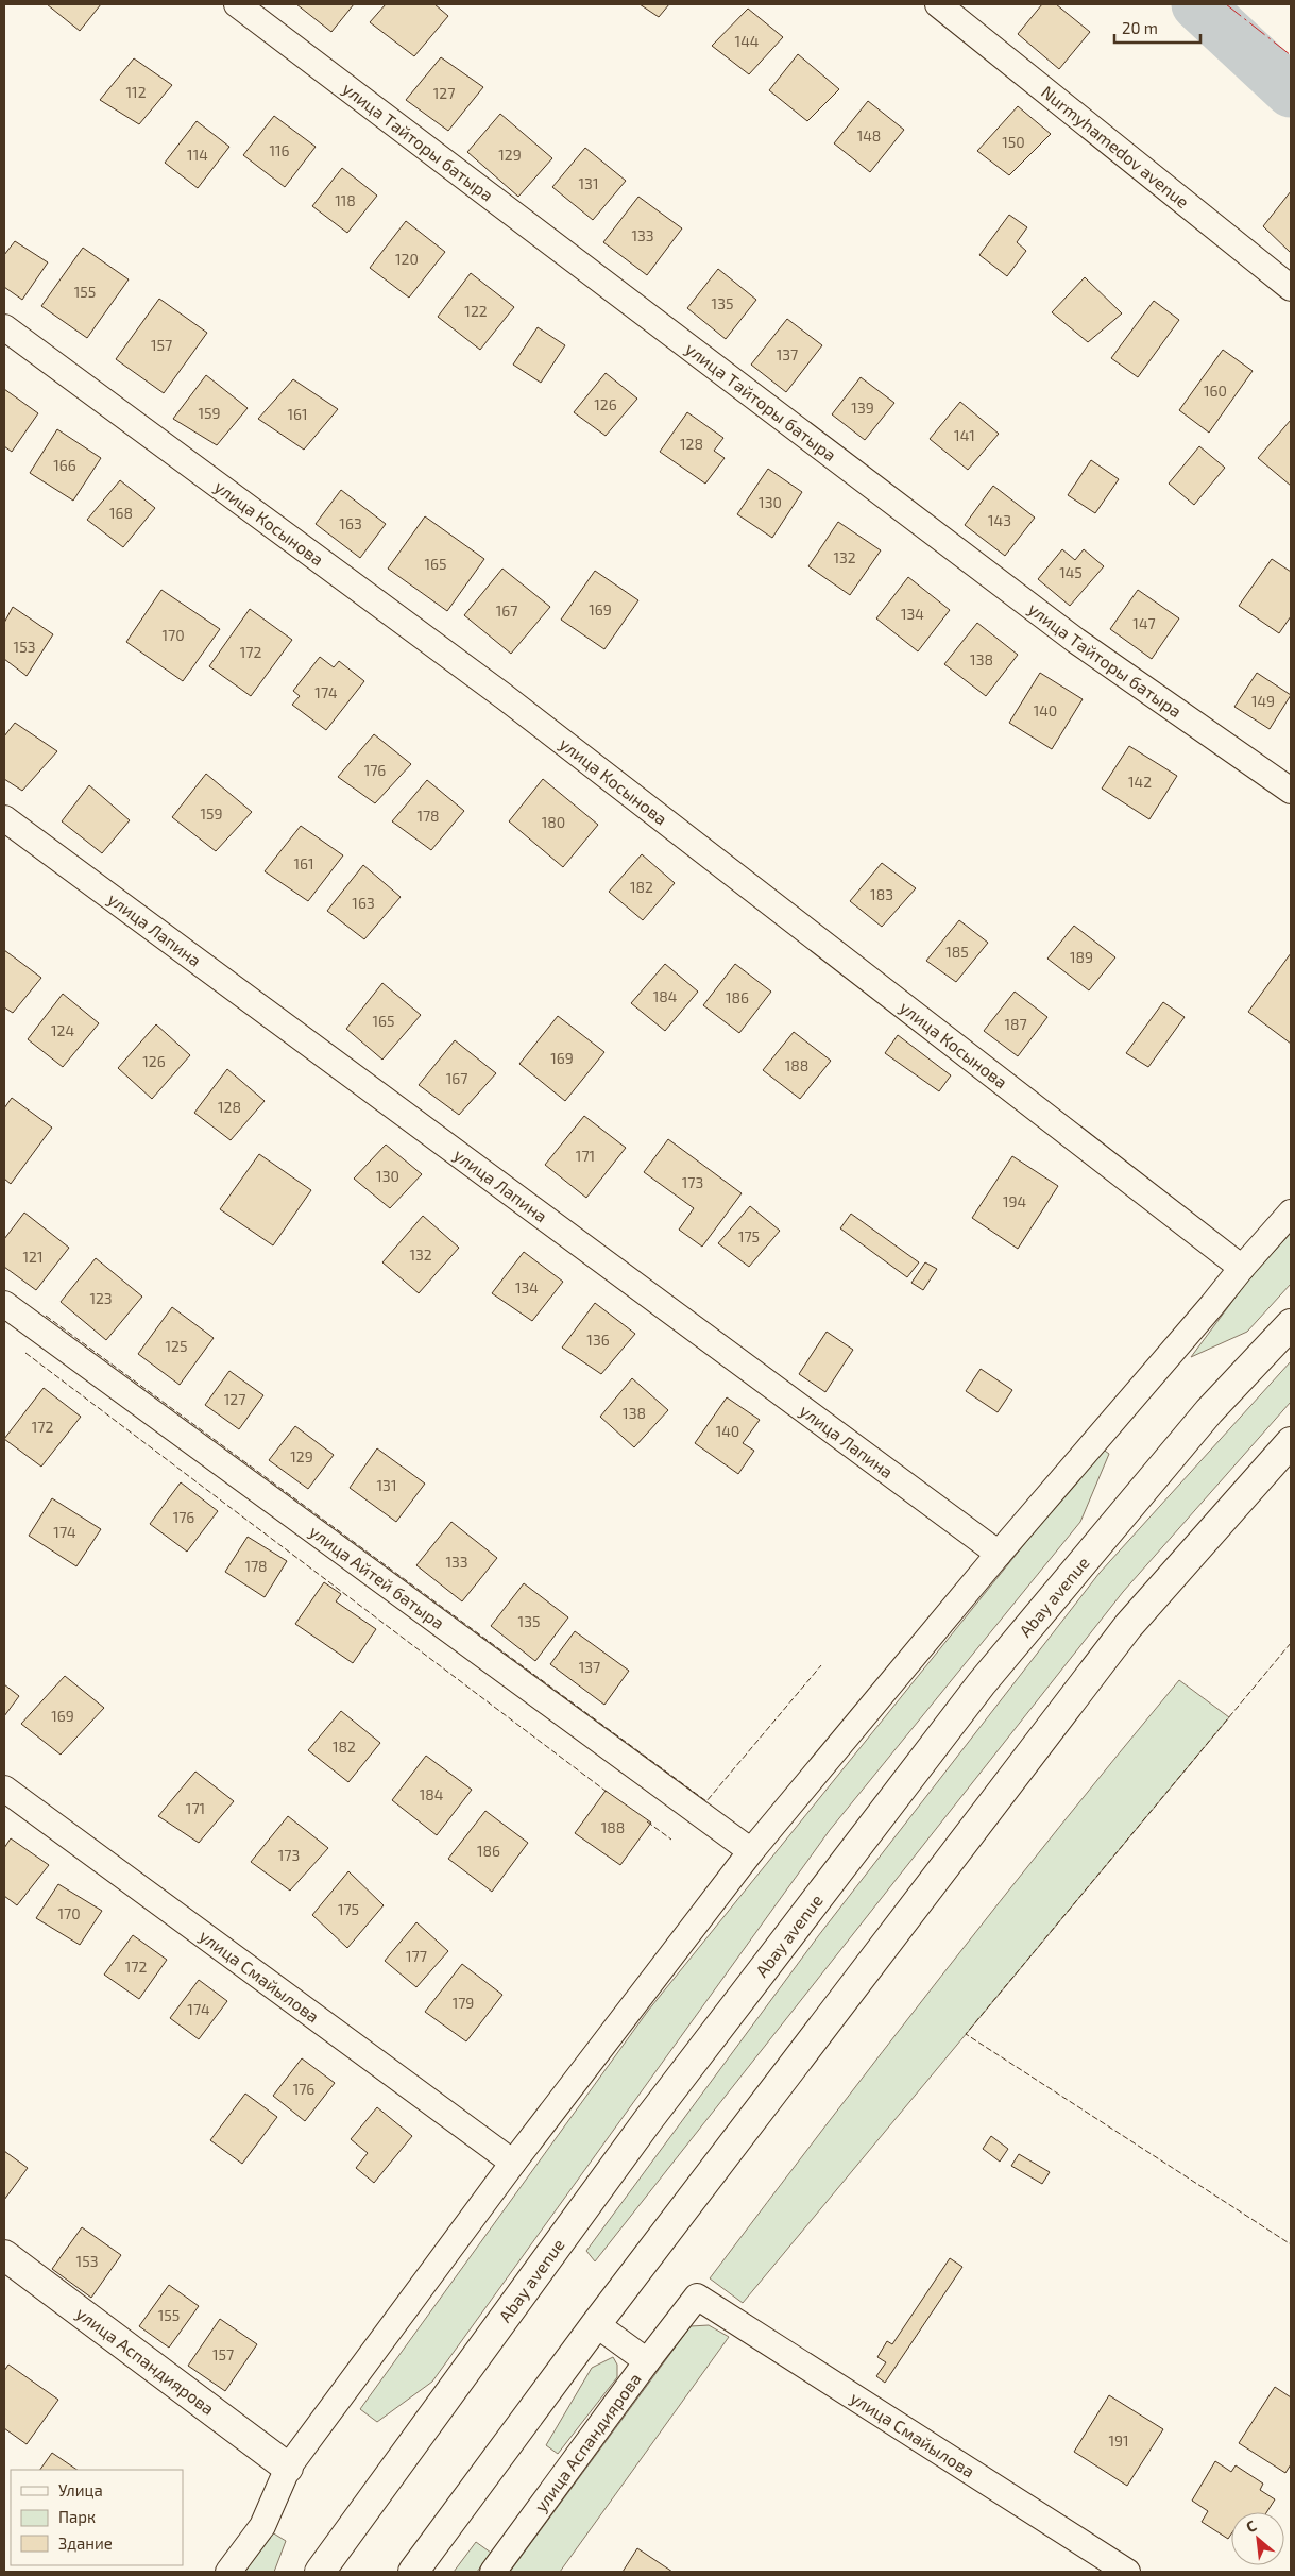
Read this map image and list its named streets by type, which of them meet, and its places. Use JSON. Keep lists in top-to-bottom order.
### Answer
{
  "streets": {
    "main road": ["Abay avenue", "улица Аспандиярова"],
    "street": [
      "улица Тайторы батыра",
      "Nurmyhamedov avenue",
      "улица Косынова",
      "улица Лапина",
      "улица Айтей батыра",
      "улица Смайылова"
    ]
  },
  "crossings": [
    ["улица Смайылова", "улица Аспандиярова"]
  ],
  "house_numbers": [
    "144",
    "112",
    "127",
    "148",
    "150",
    "116",
    "114",
    "129",
    "131",
    "118",
    "133",
    "120",
    "155",
    "135",
    "122",
    "157",
    "137",
    "160",
    "126",
    "139",
    "159",
    "161",
    "141",
    "128",
    "166",
    "130",
    "168",
    "143",
    "163",
    "132",
    "165",
    "145",
    "169",
    "167",
    "134",
    "147",
    "170",
    "153",
    "172",
    "138",
    "174",
    "149",
    "140",
    "176",
    "142",
    "159",
    "178",
    "180",
    "161",
    "182",
    "183",
    "163",
    "185",
    "189",
    "184",
    "186",
    "165",
    "187",
    "124",
    "169",
    "126",
    "188",
    "167",
    "128",
    "171",
    "130",
    "173",
    "194",
    "175",
    "132",
    "121",
    "134",
    "123",
    "136",
    "125",
    "127",
    "138",
    "172",
    "140",
    "129",
    "131",
    "176",
    "174",
    "133",
    "178",
    "135",
    "137",
    "169",
    "182",
    "184",
    "171",
    "188",
    "186",
    "173",
    "175",
    "170",
    "177",
    "172",
    "179",
    "174",
    "176",
    "153",
    "155",
    "157",
    "191"
  ],
  "legend": ["Улица", "Парк", "Здание"],
  "scale_bar": "20 m",
  "north": "top left"
}
